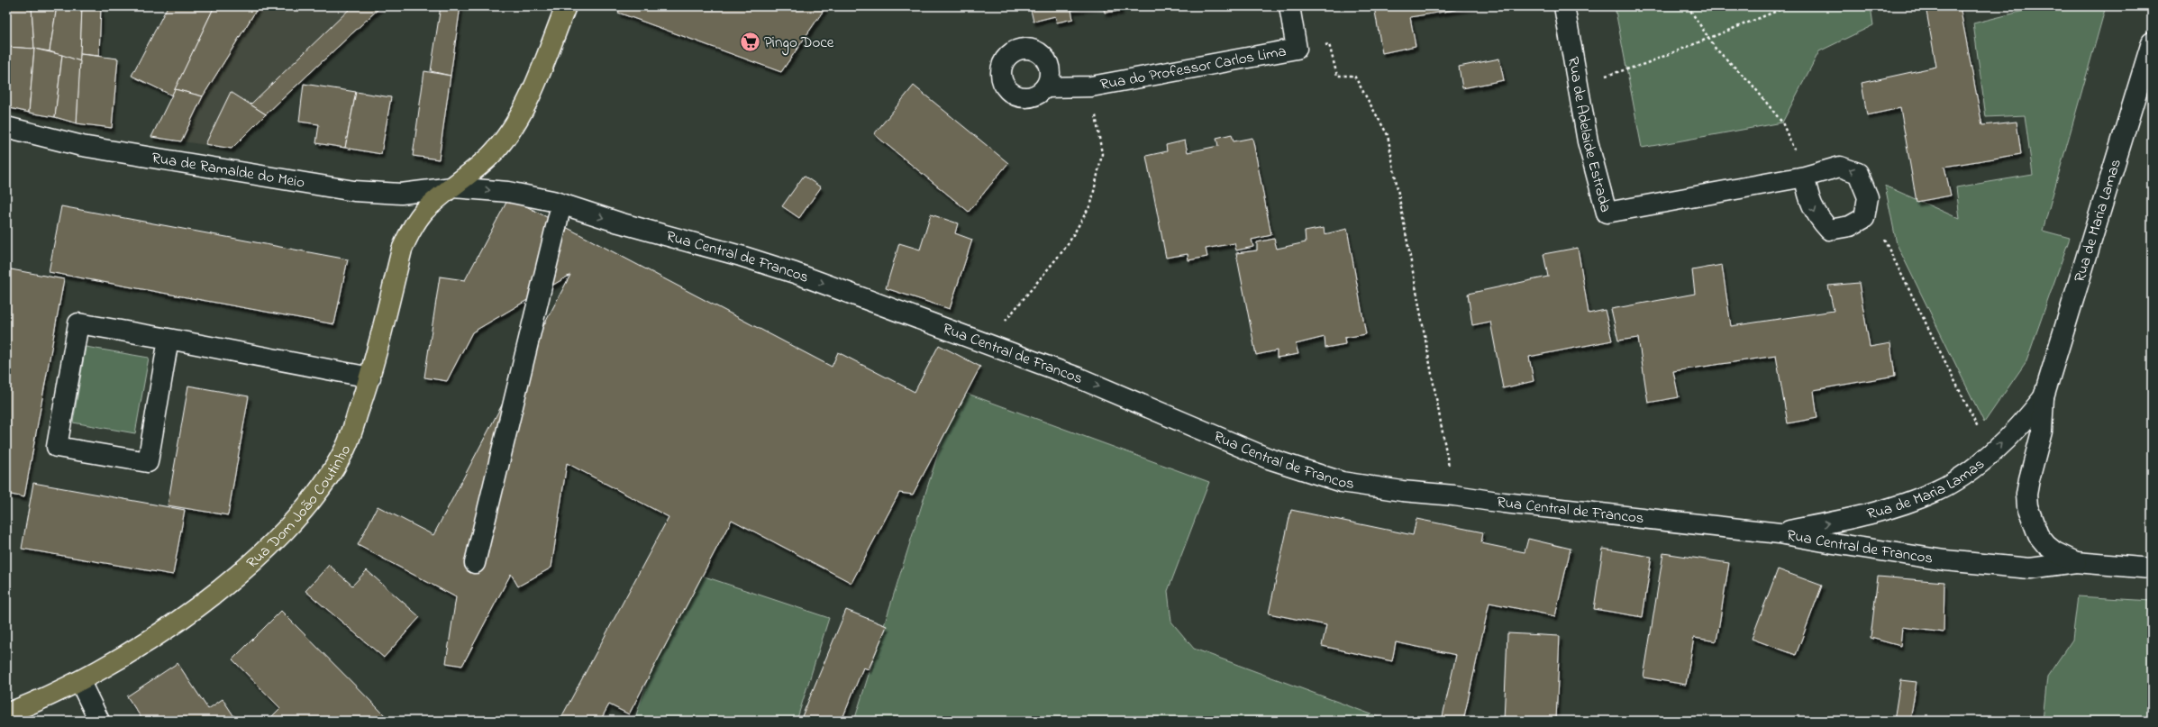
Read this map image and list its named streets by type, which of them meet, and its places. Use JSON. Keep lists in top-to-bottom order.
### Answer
{
  "streets": {
    "main road": ["Rua Dom João Coutinho"],
    "street": [
      "Rua do Professor Carlos Lima",
      "Rua de Adelaide Estrada",
      "Rua de Ramalde do Meio",
      "Rua de Maria Lamas",
      "Rua Central de Francos"
    ]
  },
  "crossings": [
    ["Rua de Ramalde do Meio", "Rua Central de Francos"],
    ["Rua de Ramalde do Meio", "Rua Dom João Coutinho"],
    ["Rua de Maria Lamas", "Rua Central de Francos"],
    ["Rua Central de Francos", "Rua Dom João Coutinho"]
  ],
  "one_way": ["Rua Central de Francos"],
  "places": {
    "supermarket": ["Pingo Doce"]
  }
}
